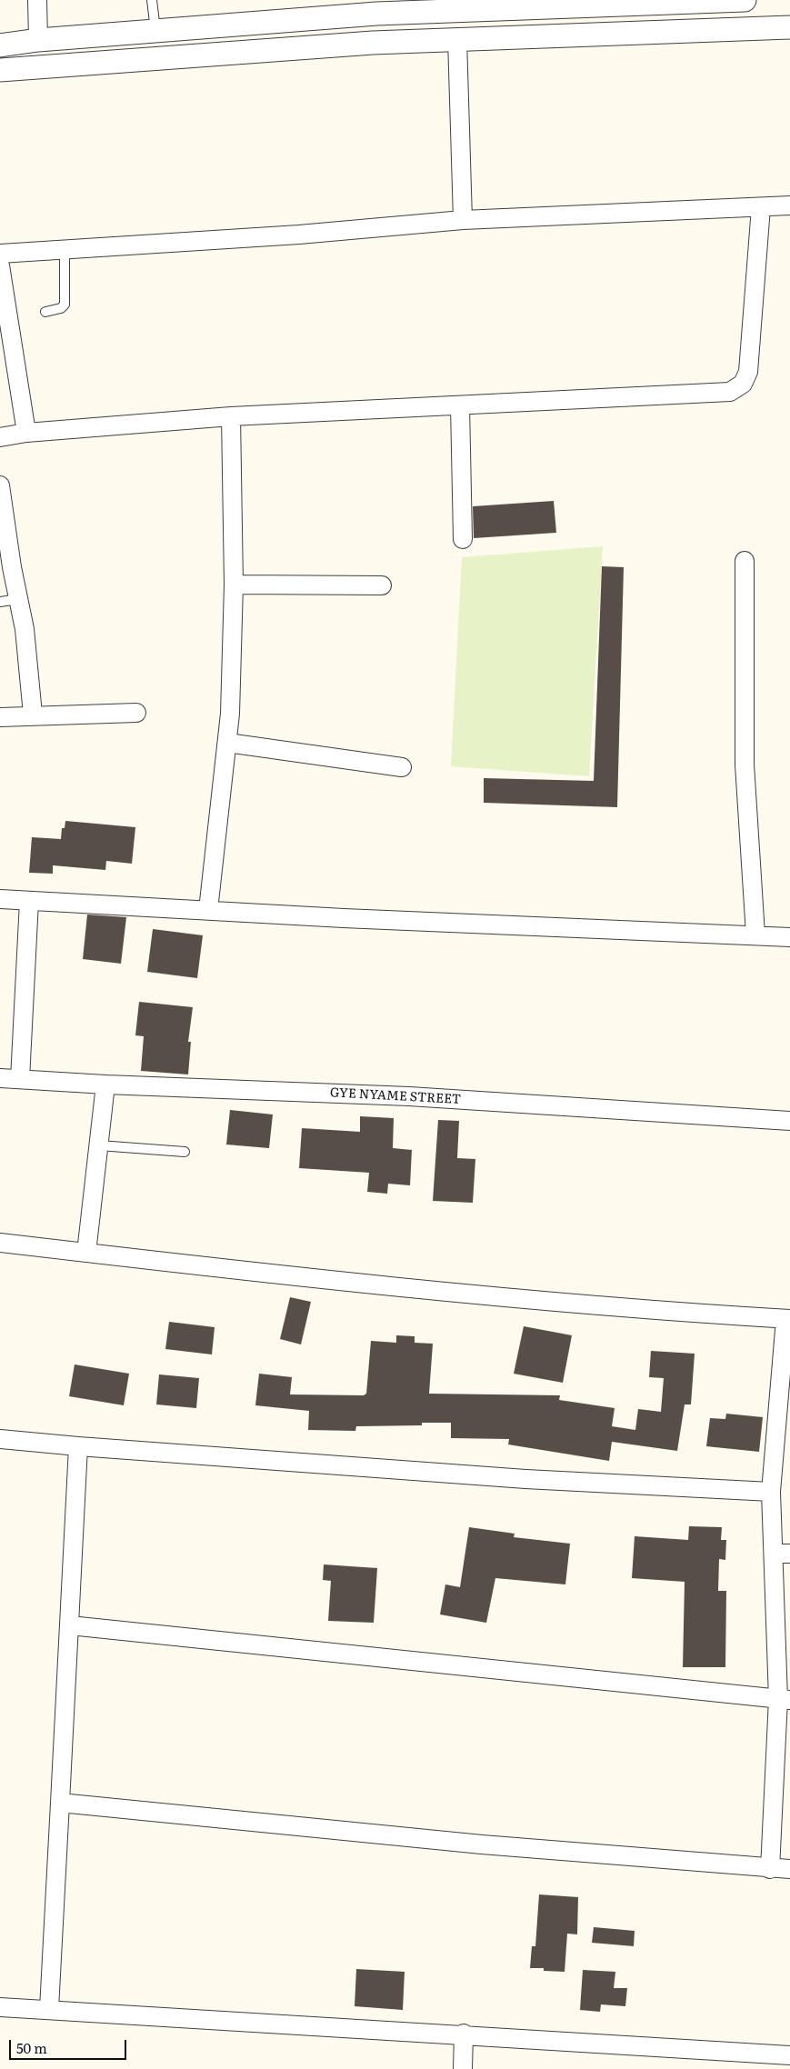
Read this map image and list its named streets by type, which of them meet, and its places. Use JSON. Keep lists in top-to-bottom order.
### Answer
{
  "streets": {
    "street": ["GYE NYAME STREET"]
  },
  "scale_bar": "50 m"
}
